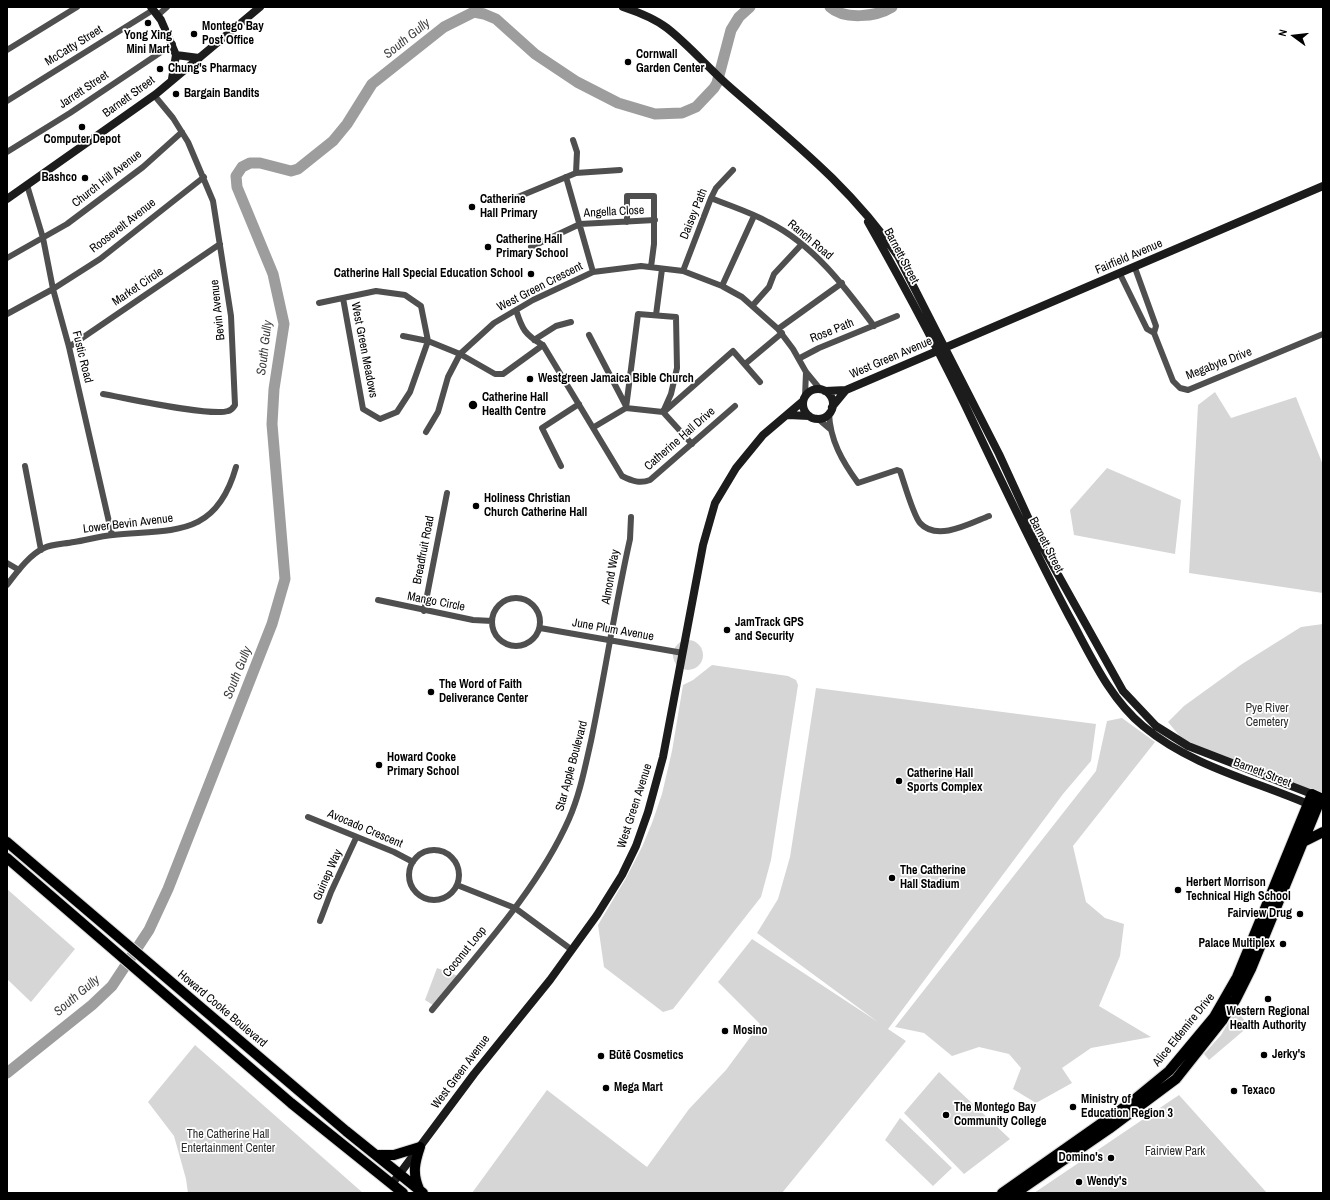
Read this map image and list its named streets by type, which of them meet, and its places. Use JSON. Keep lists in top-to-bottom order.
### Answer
{
  "streets": {
    "main road": [
      "Barnett Street",
      "Fairfield Avenue",
      "West Green Avenue",
      "Howard Cooke Boulevard",
      "Alice Eldemire Drive"
    ],
    "street": [
      "McCatty Street",
      "Jarrett Street",
      "Church Hill Avenue",
      "Angella Close",
      "Daisey Path",
      "Roosevelt Avenue",
      "Ranch Road",
      "Market Circle",
      "West Green Crescent",
      "Bevin Avenue",
      "Rose Path",
      "West Green Meadows",
      "Fustic Road",
      "Megabyte Drive",
      "Catherine Hall Drive",
      "Lower Bevin Avenue",
      "Breadfruit Road",
      "Almond Way",
      "Mango Circle",
      "June Plum Avenue",
      "Star Apple Boulevard",
      "Avocado Crescent",
      "Guinep Way",
      "Coconut Loop"
    ]
  },
  "crossings": [
    ["Barnett Street", "Fairfield Avenue"],
    ["Barnett Street", "Bevin Avenue"],
    ["Barnett Street", "Fustic Road"],
    ["Barnett Street", "West Green Avenue"],
    ["Barnett Street", "Alice Eldemire Drive"],
    ["Church Hill Avenue", "Bevin Avenue"],
    ["Church Hill Avenue", "Fustic Road"],
    ["Daisey Path", "Ranch Road"],
    ["Daisey Path", "West Green Crescent"],
    ["Roosevelt Avenue", "Bevin Avenue"],
    ["Roosevelt Avenue", "Fustic Road"],
    ["Ranch Road", "Rose Path"],
    ["Fairfield Avenue", "West Green Avenue"],
    ["Fairfield Avenue", "Megabyte Drive"],
    ["Market Circle", "Bevin Avenue"],
    ["Market Circle", "Fustic Road"],
    ["West Green Crescent", "Rose Path"],
    ["West Green Crescent", "West Green Avenue"],
    ["West Green Crescent", "Catherine Hall Drive"],
    ["Fustic Road", "Lower Bevin Avenue"],
    ["West Green Avenue", "June Plum Avenue"],
    ["West Green Avenue", "Howard Cooke Boulevard"],
    ["Breadfruit Road", "Mango Circle"],
    ["Almond Way", "June Plum Avenue"],
    ["Almond Way", "Star Apple Boulevard"],
    ["Mango Circle", "June Plum Avenue"],
    ["June Plum Avenue", "Star Apple Boulevard"],
    ["Star Apple Boulevard", "Coconut Loop"],
    ["Avocado Crescent", "Guinep Way"]
  ],
  "water": ["South Gully"],
  "parks": ["Pye River Cemetery", "The Catherine Hall Entertainment Center", "Fairview Park"],
  "places": [
    "Yong Xing Mini Mart",
    "Montego Bay Post Office",
    "Cornwall Garden Center",
    "Chung's Pharmacy",
    "Bargain Bandits",
    "Computer Depot",
    "Bashco",
    "Catherine Hall Primary",
    "Catherine Hall Primary School",
    "Catherine Hall Special Education School",
    "Westgreen Jamaica Bible Church",
    "Catherine Hall Health Centre",
    "Holiness Christian Church Catherine Hall",
    "JamTrack GPS and Security",
    "The Word of Faith Deliverance Center",
    "Howard Cooke Primary School",
    "Catherine Hall Sports Complex",
    "The Catherine Hall Stadium",
    "Herbert Morrison Technical High School",
    "Fairview Drug",
    "Palace Multiplex",
    "Western Regional Health Authority",
    "Mosino",
    "Jerky's",
    "Būtē Cosmetics",
    "Mega Mart",
    "Texaco",
    "Ministry of Education Region 3",
    "The Montego Bay Community College",
    "Domino's",
    "Wendy's"
  ],
  "north": "left"
}
